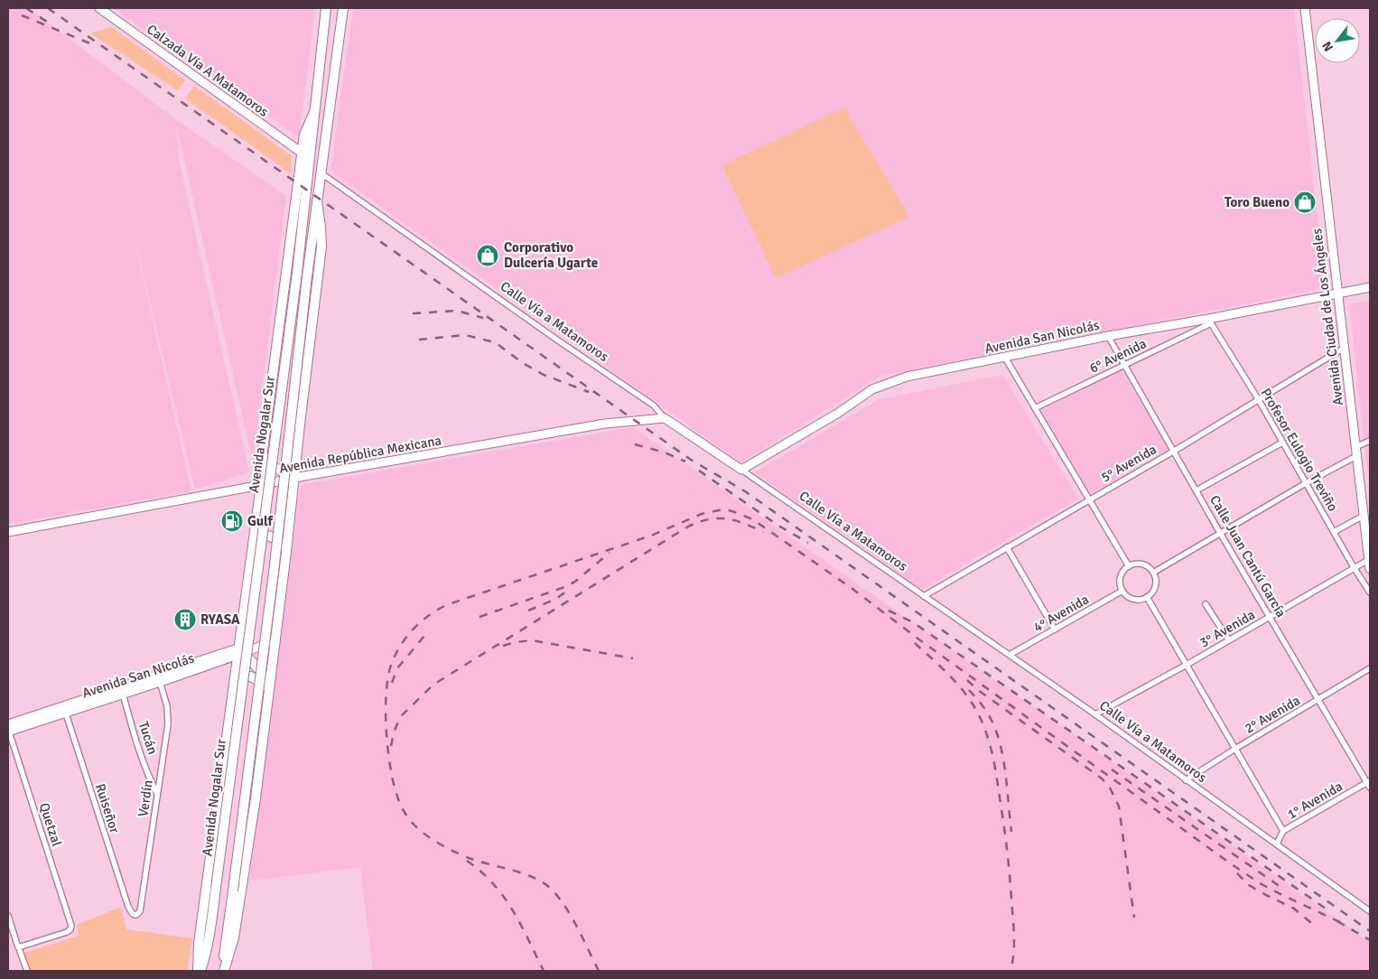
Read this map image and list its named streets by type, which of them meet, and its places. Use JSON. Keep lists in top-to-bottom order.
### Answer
{
  "streets": {
    "highway": ["Avenida Nogalar Sur"],
    "street": [
      "Calzada Vía A Matamoros",
      "Avenida Ciudad de Los Ángeles",
      "Calle Vía a Matamoros",
      "Avenida San Nicolás",
      "6° Avenida",
      "Profesor Eulogio Treviño",
      "Avenida República Mexicana",
      "5° Avenida",
      "Calle Juan Cantú García",
      "4° Avenida",
      "3° Avenida",
      "2° Avenida",
      "Tucán",
      "Verdín",
      "1° Avenida",
      "Ruiseñor",
      "Quetzal"
    ]
  },
  "crossings": [
    ["Avenida Ciudad de Los Ángeles", "Avenida San Nicolás"],
    ["Avenida Ciudad de Los Ángeles", "5° Avenida"],
    ["Avenida Ciudad de Los Ángeles", "3° Avenida"],
    ["Calle Vía a Matamoros", "Avenida San Nicolás"],
    ["Calle Vía a Matamoros", "Avenida Nogalar Sur"],
    ["Calle Vía a Matamoros", "Avenida República Mexicana"],
    ["Calle Vía a Matamoros", "5° Avenida"],
    ["Calle Vía a Matamoros", "4° Avenida"],
    ["Calle Vía a Matamoros", "3° Avenida"],
    ["Calle Vía a Matamoros", "2° Avenida"],
    ["Calle Vía a Matamoros", "1° Avenida"],
    ["Avenida San Nicolás", "6° Avenida"],
    ["Avenida San Nicolás", "Profesor Eulogio Treviño"],
    ["Avenida San Nicolás", "Calle Juan Cantú García"],
    ["Avenida San Nicolás", "Tucán"],
    ["Avenida San Nicolás", "Verdín"],
    ["Avenida San Nicolás", "Ruiseñor"],
    ["Avenida San Nicolás", "Quetzal"],
    ["6° Avenida", "Profesor Eulogio Treviño"],
    ["6° Avenida", "Calle Juan Cantú García"],
    ["Profesor Eulogio Treviño", "5° Avenida"],
    ["Profesor Eulogio Treviño", "3° Avenida"],
    ["5° Avenida", "Calle Juan Cantú García"],
    ["Calle Juan Cantú García", "3° Avenida"],
    ["Calle Juan Cantú García", "2° Avenida"],
    ["Calle Juan Cantú García", "1° Avenida"],
    ["Tucán", "Verdín"],
    ["Verdín", "Ruiseñor"]
  ],
  "places": {
    "shop": ["Toro Bueno", "Corporativo Dulcería Ugarte"],
    "fuel station": ["Gulf"],
    "building": ["RYASA"]
  },
  "north": "bottom left"
}
